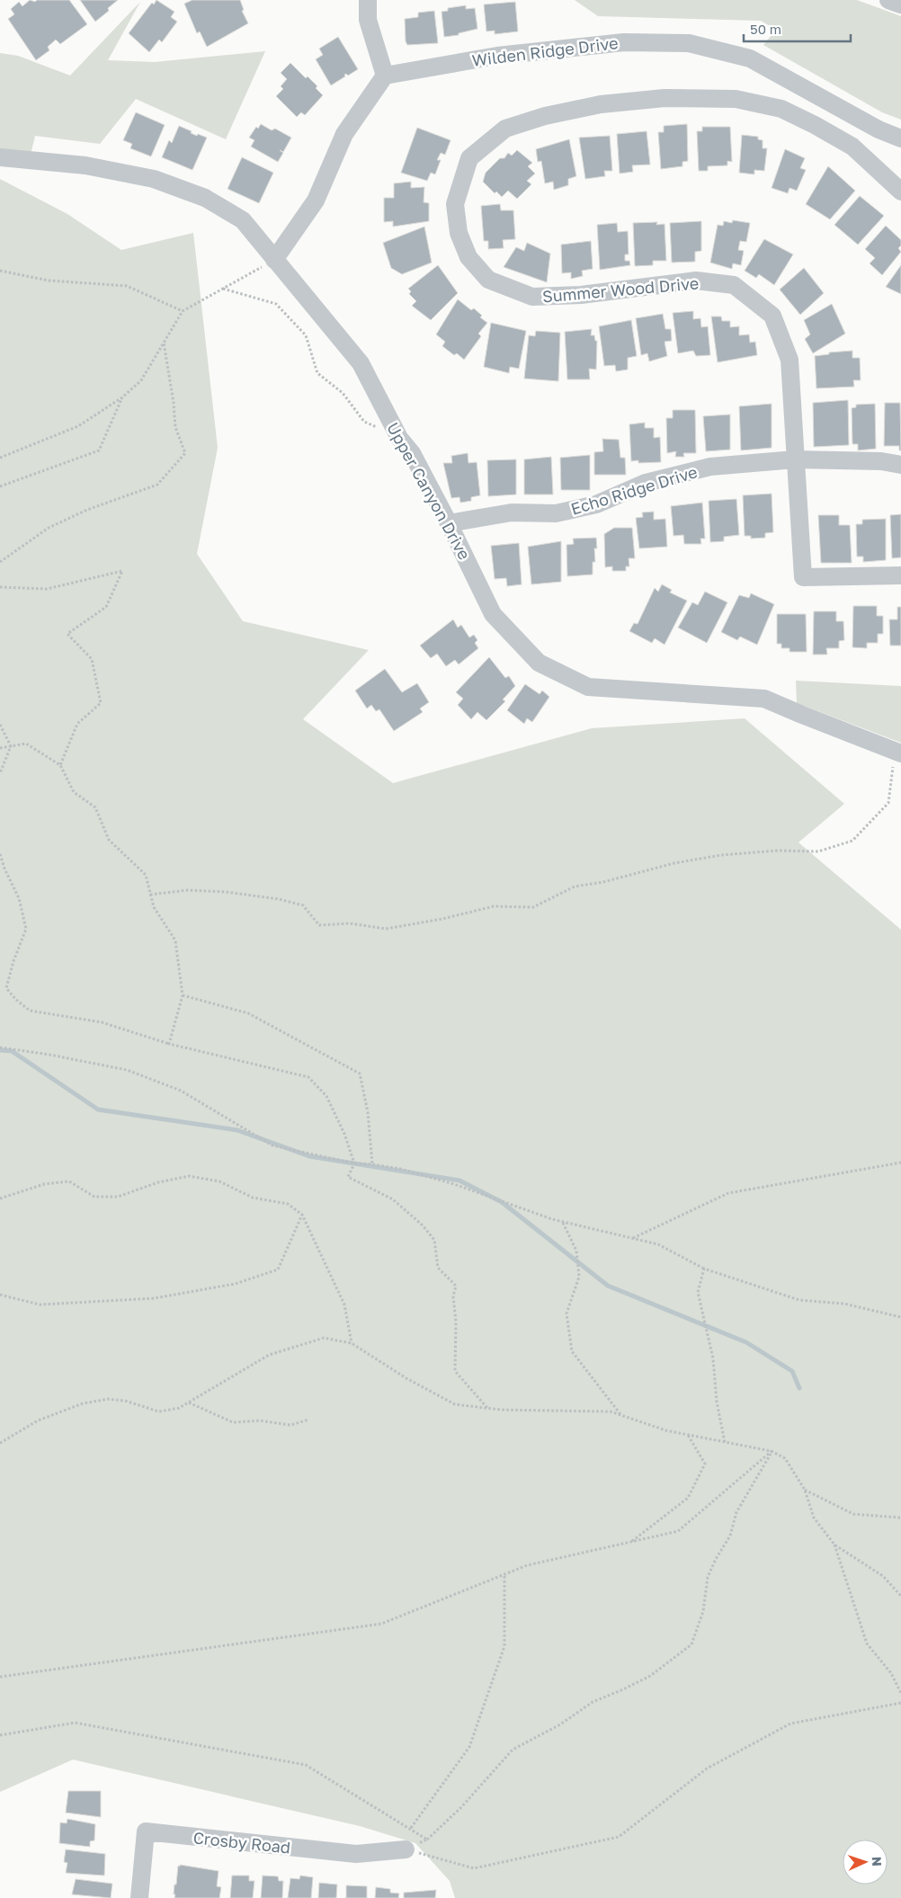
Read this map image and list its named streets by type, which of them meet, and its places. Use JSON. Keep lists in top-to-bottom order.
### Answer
{
  "streets": {
    "street": [
      "Wilden Ridge Drive",
      "Summer Wood Drive",
      "Echo Ridge Drive",
      "Upper Canyon Drive",
      "Crosby Road"
    ]
  },
  "crossings": [
    ["Summer Wood Drive", "Echo Ridge Drive"],
    ["Echo Ridge Drive", "Upper Canyon Drive"]
  ],
  "scale_bar": "50 m",
  "north": "right"
}
